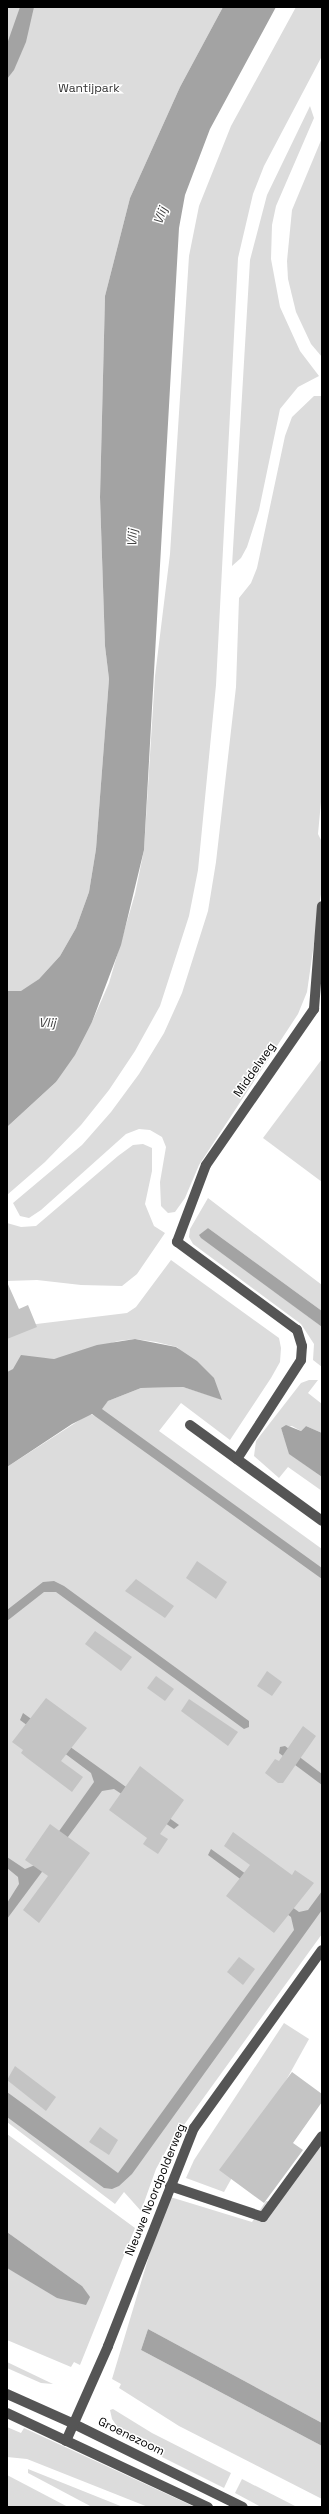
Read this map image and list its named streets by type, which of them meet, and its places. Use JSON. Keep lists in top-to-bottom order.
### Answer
{
  "streets": {
    "street": ["Middelweg", "Nieuwe Noordpolderweg", "Groenezoom"]
  },
  "crossings": [
    ["Nieuwe Noordpolderweg", "Groenezoom"]
  ],
  "water": ["Vlij"],
  "parks": ["Wantijpark"]
}
